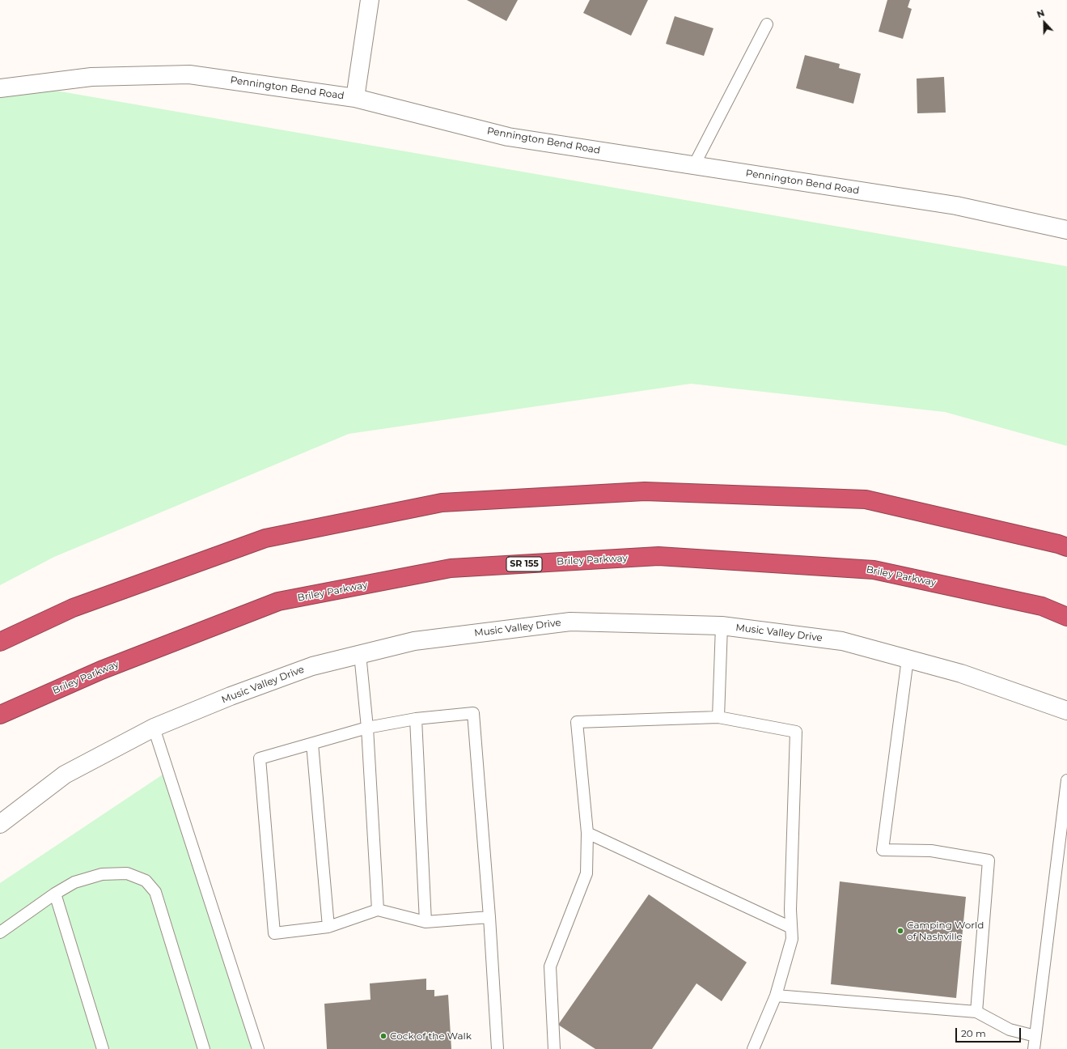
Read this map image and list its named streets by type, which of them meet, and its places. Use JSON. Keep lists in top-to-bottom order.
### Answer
{
  "streets": {
    "highway": ["Briley Parkway", "SR 155"],
    "street": ["Pennington Bend Road", "Music Valley Drive"]
  },
  "places": ["Camping World of Nashville", "Cock of the Walk"],
  "scale_bar": "20 m",
  "north": "top"
}
